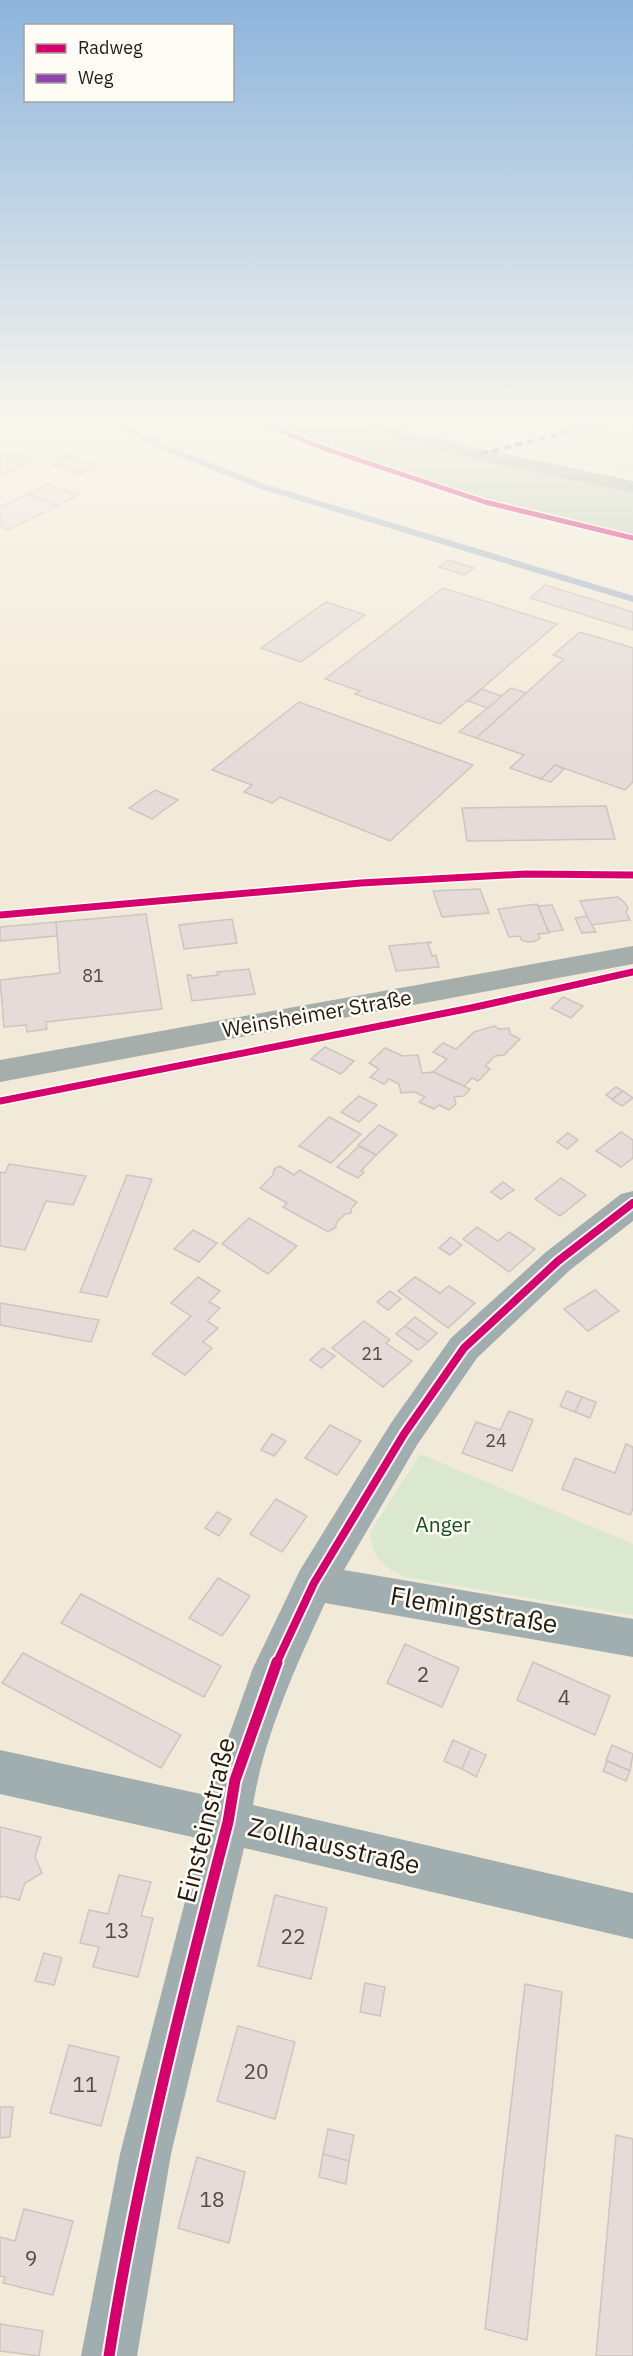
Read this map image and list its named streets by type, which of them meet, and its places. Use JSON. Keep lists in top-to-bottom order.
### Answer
{
  "streets": {
    "main road": ["Weinsheimer Straße"],
    "street": ["Flemingstraße", "Einsteinstraße", "Zollhausstraße"]
  },
  "crossings": [
    ["Flemingstraße", "Einsteinstraße"],
    ["Einsteinstraße", "Zollhausstraße"]
  ],
  "parks": ["Anger"],
  "house_numbers": [
    "81",
    "21",
    "24",
    "2",
    "4",
    "13",
    "22",
    "20",
    "11",
    "18",
    "9"
  ],
  "legend": ["Radweg", "Weg"]
}
